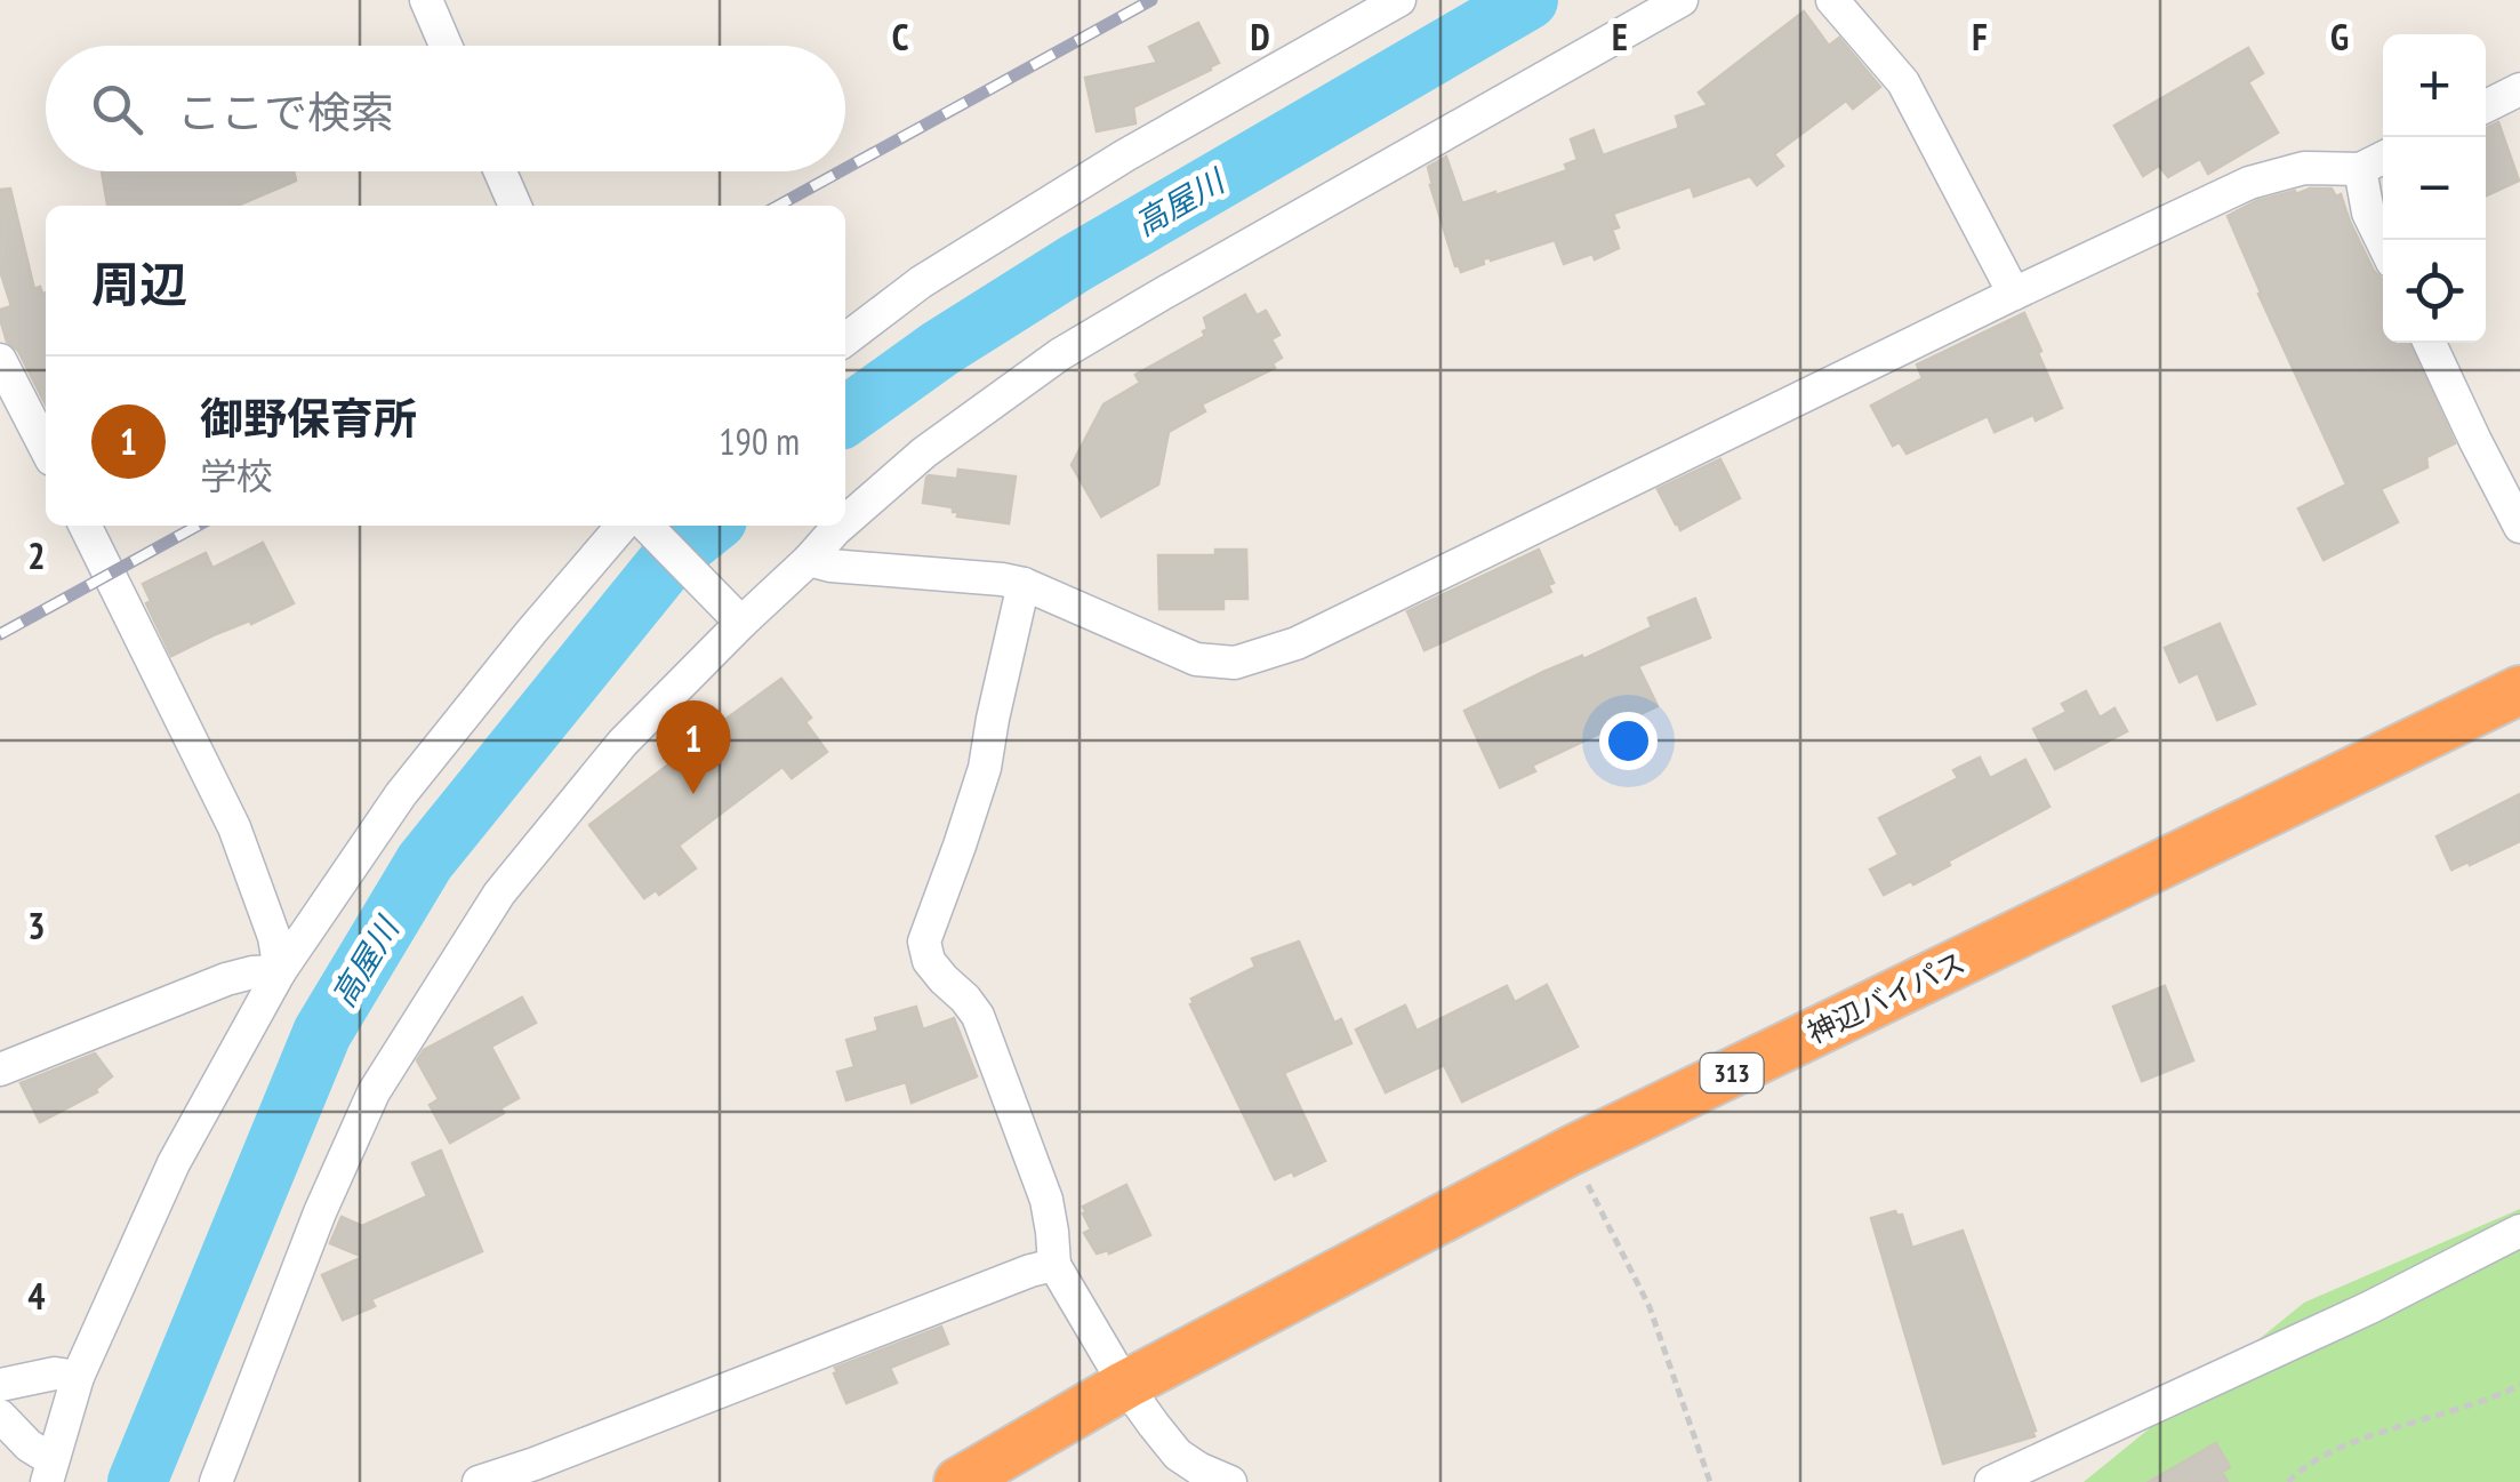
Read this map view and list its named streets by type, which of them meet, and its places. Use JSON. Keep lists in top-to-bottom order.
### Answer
{
  "streets": {
    "highway": ["神辺バイパス", "313"]
  },
  "water": ["高屋川"],
  "page": {
    "map_buttons": ["+", "−"],
    "search": "ここで検索",
    "heading": "周辺",
    "list": [
      {
        "mark": "1",
        "name": "御野保育所",
        "note": "学校",
        "value": "190 m"
      }
    ],
    "pins": "1"
  },
  "grid": {
    "columns": [
      "C",
      "D",
      "E",
      "F",
      "G"
    ],
    "rows": ["2", "3", "4"]
  }
}
